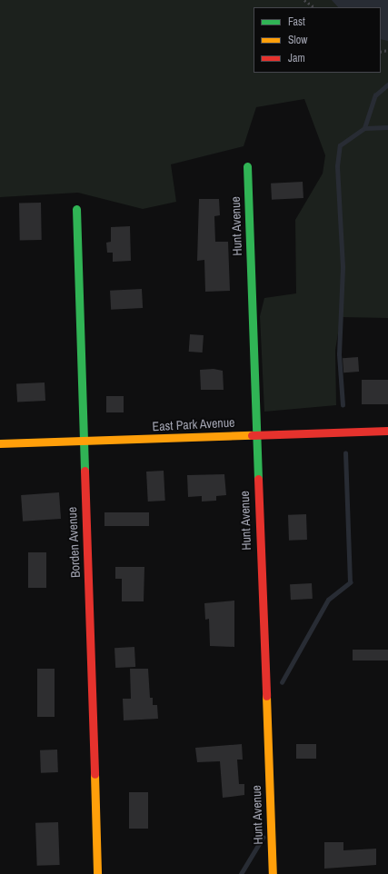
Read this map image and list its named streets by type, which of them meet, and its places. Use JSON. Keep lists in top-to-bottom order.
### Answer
{
  "streets": {
    "street": ["Hunt Avenue", "East Park Avenue", "Borden Avenue"]
  },
  "crossings": [
    ["Hunt Avenue", "East Park Avenue"],
    ["East Park Avenue", "Borden Avenue"]
  ],
  "legend": ["Fast", "Slow", "Jam"]
}
